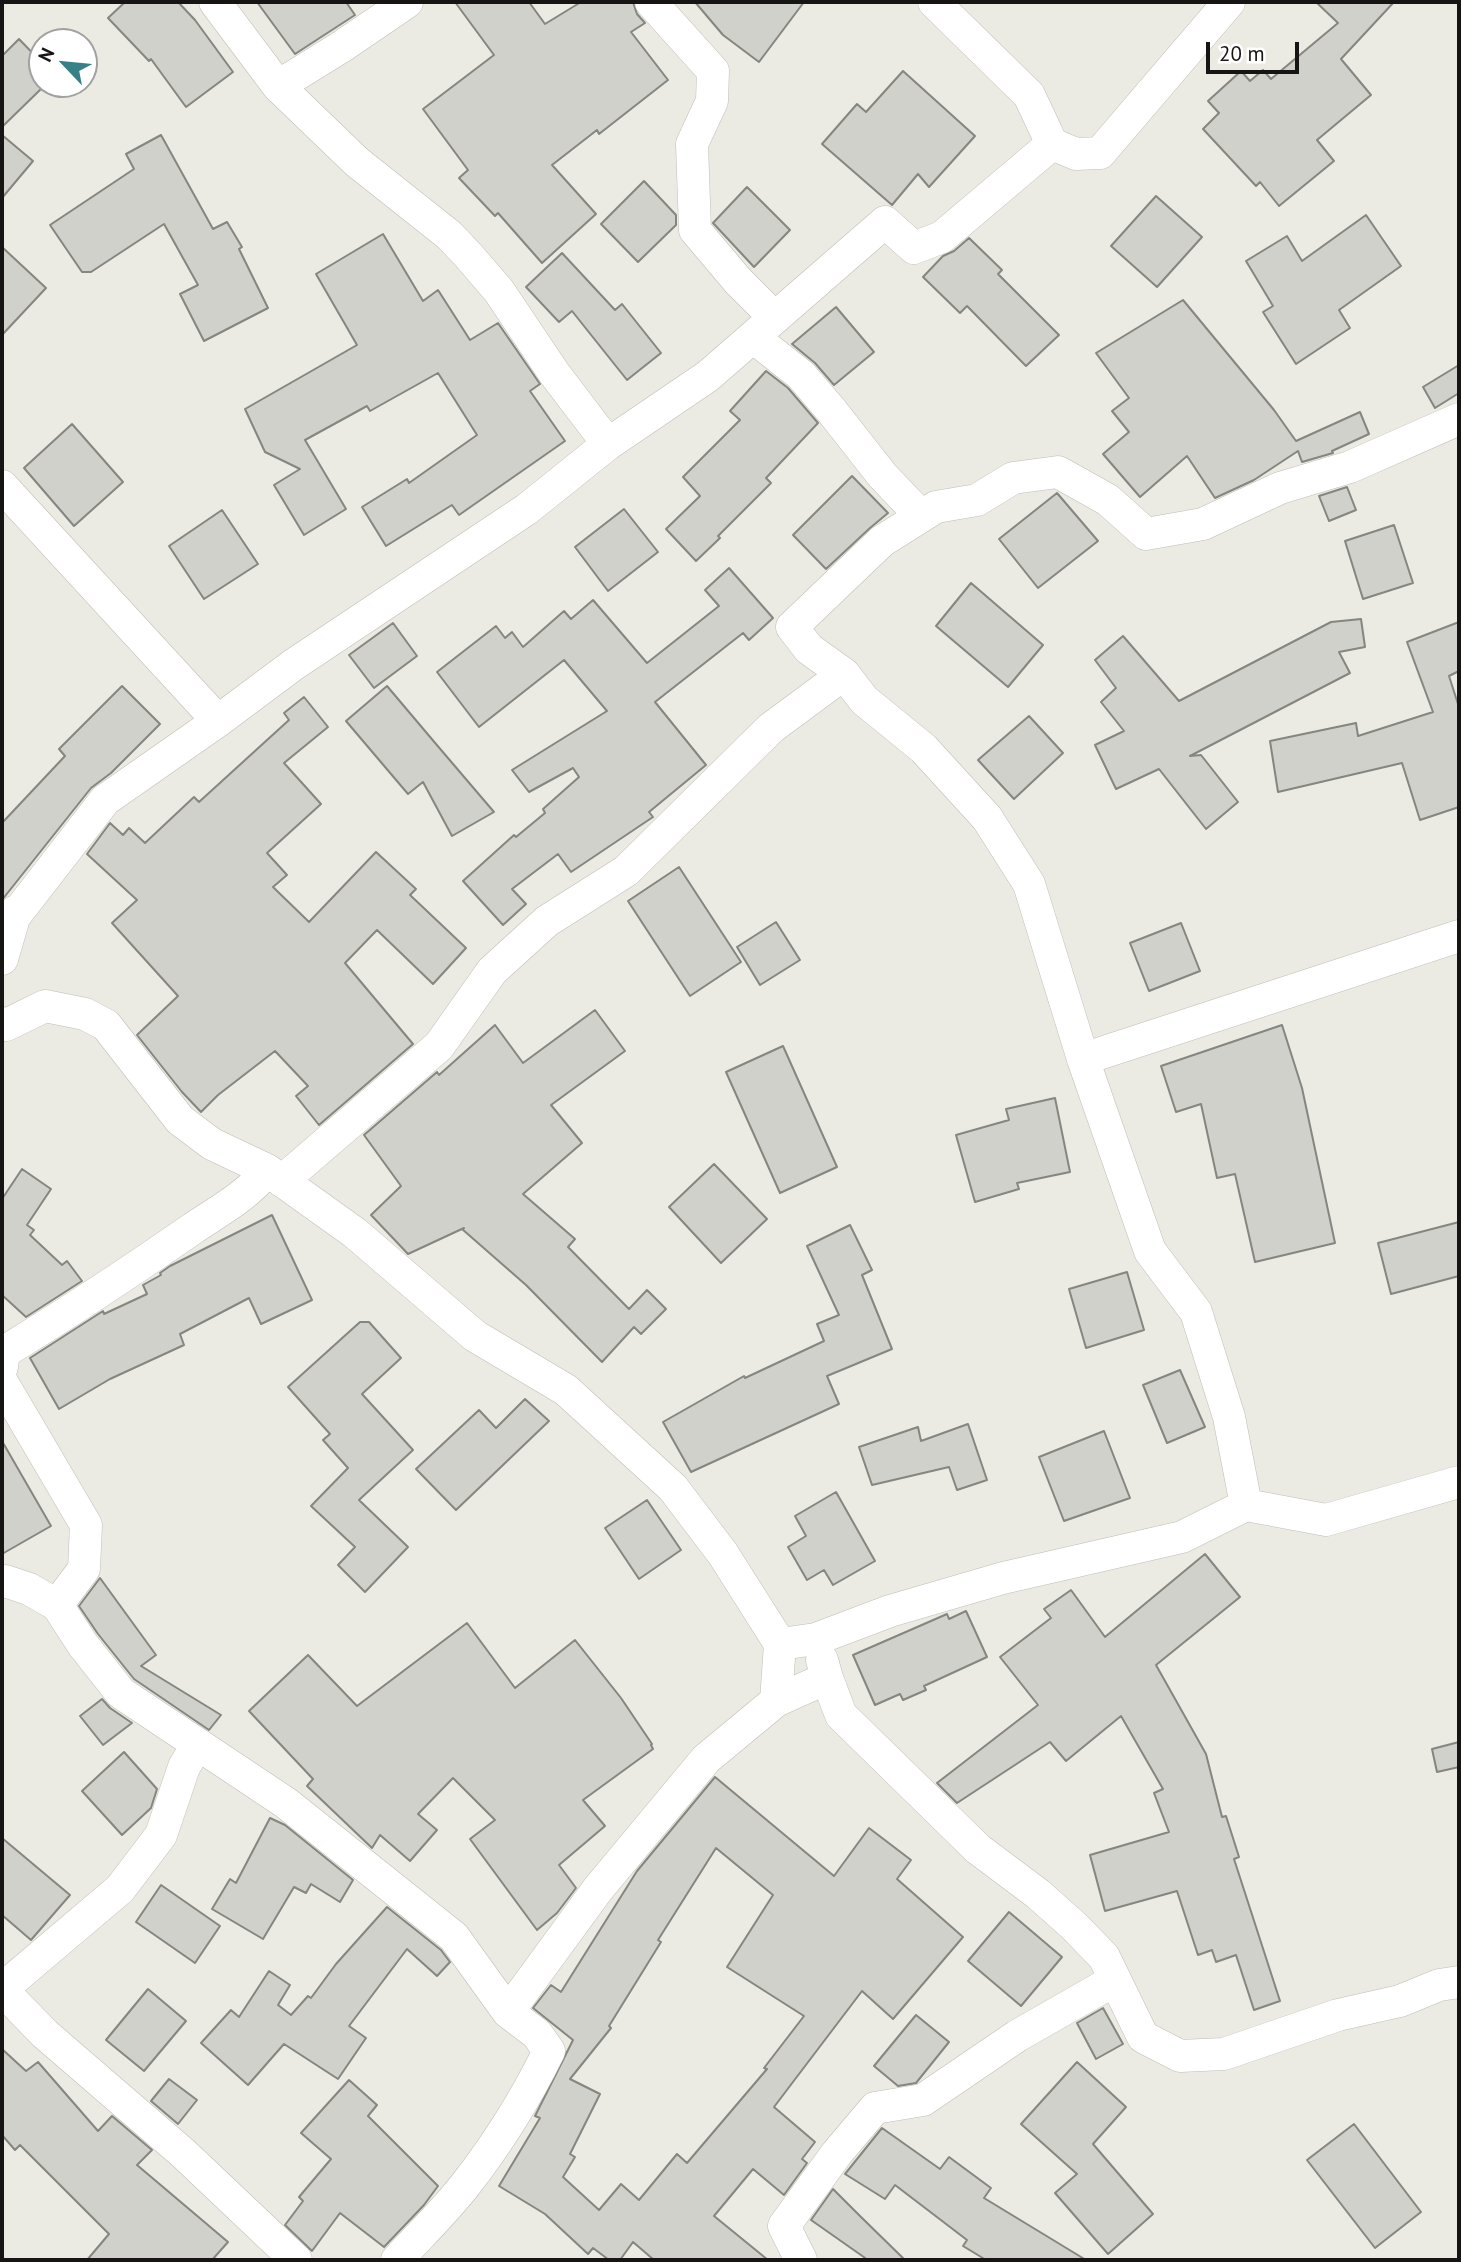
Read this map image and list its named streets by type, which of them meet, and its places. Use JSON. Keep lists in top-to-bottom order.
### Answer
{
  "scale_bar": "20 m",
  "north": "top left"
}
